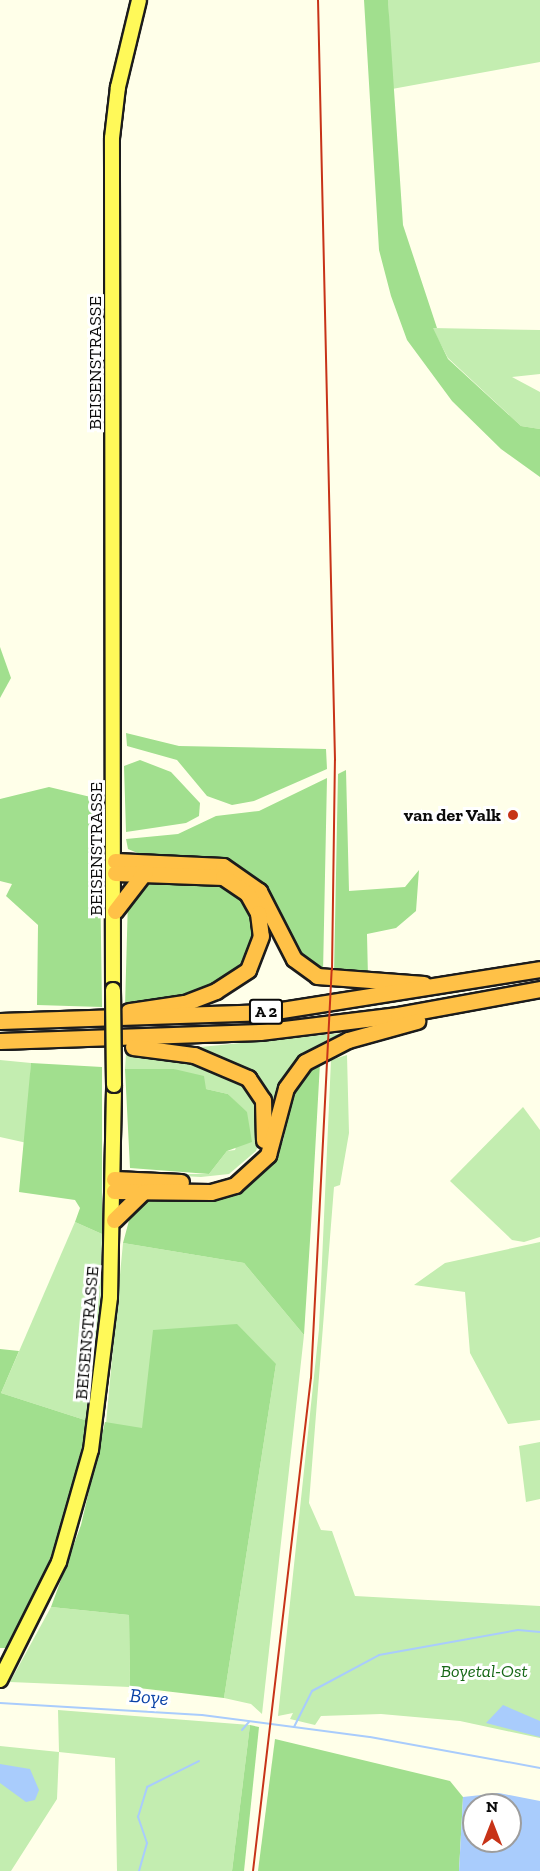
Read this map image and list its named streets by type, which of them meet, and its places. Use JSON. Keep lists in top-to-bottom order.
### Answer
{
  "streets": {
    "highway": ["A 2"],
    "main road": ["BEISENSTRASSE"]
  },
  "water": ["Boye"],
  "parks": ["Boyetal-Ost"],
  "places": ["van der Valk"],
  "north": "top"
}
